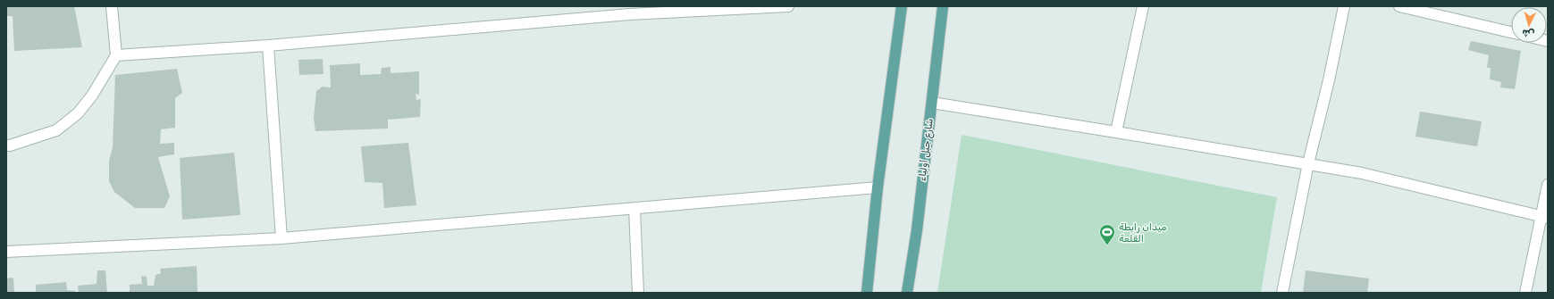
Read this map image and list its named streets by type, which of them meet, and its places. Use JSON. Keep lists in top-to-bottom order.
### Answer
{
  "streets": {
    "main road": ["شارع جبل أولياء"]
  },
  "places": {
    "sports": ["ميدان رابطة القلعة"]
  },
  "north": "bottom"
}
